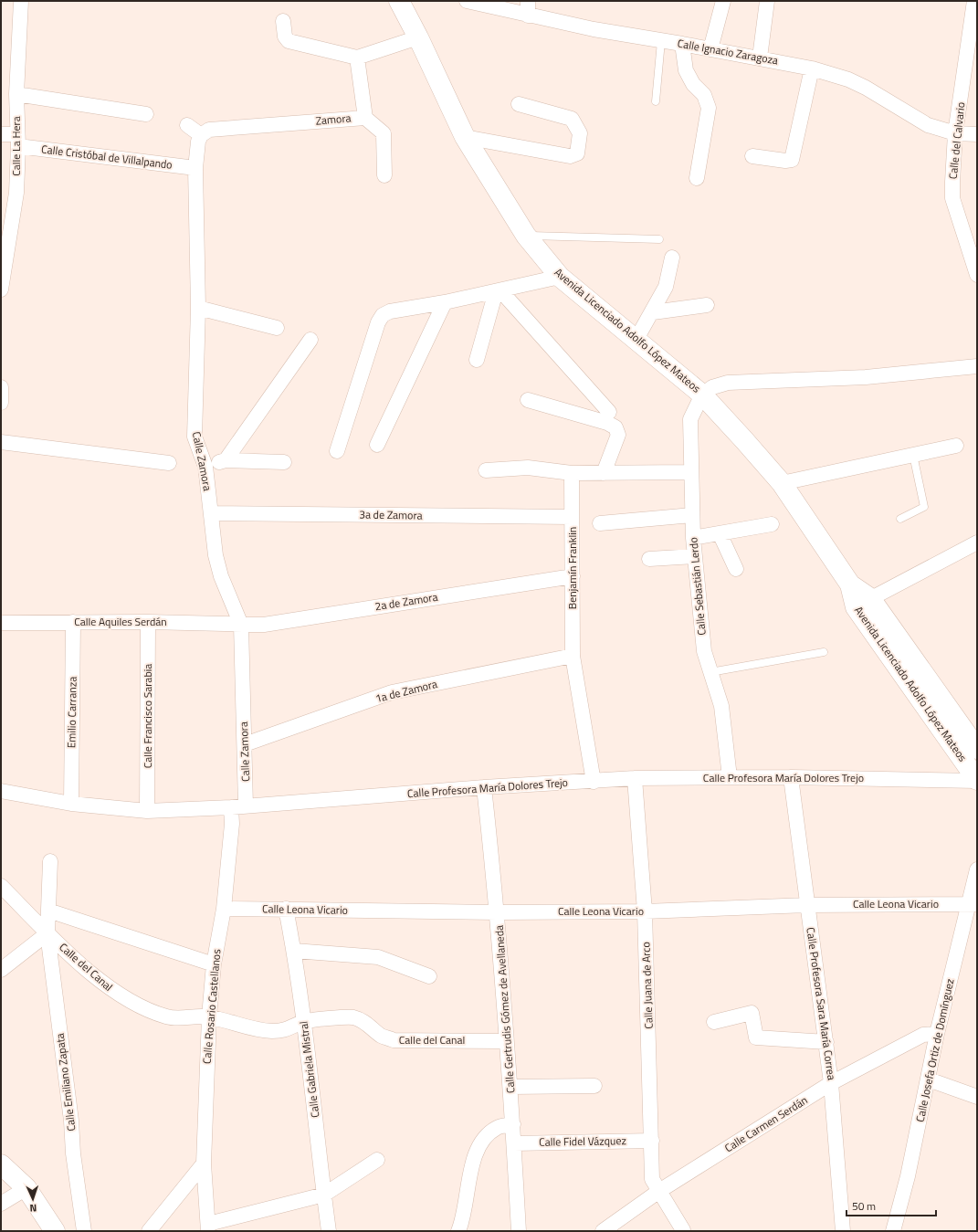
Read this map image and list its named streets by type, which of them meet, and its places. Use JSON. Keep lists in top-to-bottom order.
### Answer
{
  "streets": {
    "street": [
      "Calle Ignacio Zaragoza",
      "Zamora",
      "Calle del Calvario",
      "Calle La Hera",
      "Calle Cristóbal de Villalpando",
      "Avenida Licenciado Adolfo López Mateos",
      "Calle Zamora",
      "3a de Zamora",
      "Benjamín Franklin",
      "Calle Sebastián Lerdo",
      "2a de Zamora",
      "Calle Aquiles Serdán",
      "1a de Zamora",
      "Emilio Carranza",
      "Calle Francisco Sarabia",
      "Calle Profesora María Dolores Trejo",
      "Calle Leona Vicario",
      "Calle del Canal",
      "Calle Juana de Arco",
      "Calle Profesora Sara María Correa",
      "Calle Rosario Castellanos",
      "Calle Gertrudis Gómez de Avellaneda",
      "Calle Josefa Ortiz de Domínguez",
      "Calle Gabriela Mistral",
      "Calle Emiliano Zapata",
      "Calle Carmen Serdán",
      "Calle Fidel Vázquez"
    ]
  },
  "crossings": [
    ["Calle Ignacio Zaragoza", "Calle del Calvario"],
    ["Zamora", "Calle Zamora"],
    ["Calle La Hera", "Calle Cristóbal de Villalpando"],
    ["Calle Cristóbal de Villalpando", "Calle Zamora"],
    ["Avenida Licenciado Adolfo López Mateos", "Calle Sebastián Lerdo"],
    ["Avenida Licenciado Adolfo López Mateos", "Calle Profesora María Dolores Trejo"],
    ["Calle Zamora", "3a de Zamora"],
    ["Calle Zamora", "2a de Zamora"],
    ["Calle Zamora", "Calle Aquiles Serdán"],
    ["Calle Zamora", "1a de Zamora"],
    ["Calle Zamora", "Calle Profesora María Dolores Trejo"],
    ["3a de Zamora", "Benjamín Franklin"],
    ["Benjamín Franklin", "2a de Zamora"],
    ["Benjamín Franklin", "1a de Zamora"],
    ["Benjamín Franklin", "Calle Profesora María Dolores Trejo"],
    ["Calle Sebastián Lerdo", "Calle Profesora María Dolores Trejo"],
    ["2a de Zamora", "Calle Aquiles Serdán"],
    ["Calle Aquiles Serdán", "Emilio Carranza"],
    ["Calle Aquiles Serdán", "Calle Francisco Sarabia"],
    ["Emilio Carranza", "Calle Profesora María Dolores Trejo"],
    ["Calle Francisco Sarabia", "Calle Profesora María Dolores Trejo"],
    ["Calle Profesora María Dolores Trejo", "Calle Juana de Arco"],
    ["Calle Profesora María Dolores Trejo", "Calle Profesora Sara María Correa"],
    ["Calle Profesora María Dolores Trejo", "Calle Rosario Castellanos"],
    ["Calle Profesora María Dolores Trejo", "Calle Gertrudis Gómez de Avellaneda"],
    ["Calle Leona Vicario", "Calle Juana de Arco"],
    ["Calle Leona Vicario", "Calle Profesora Sara María Correa"],
    ["Calle Leona Vicario", "Calle Rosario Castellanos"],
    ["Calle Leona Vicario", "Calle Gertrudis Gómez de Avellaneda"],
    ["Calle Leona Vicario", "Calle Josefa Ortiz de Domínguez"],
    ["Calle Leona Vicario", "Calle Gabriela Mistral"],
    ["Calle del Canal", "Calle Rosario Castellanos"],
    ["Calle del Canal", "Calle Gertrudis Gómez de Avellaneda"],
    ["Calle del Canal", "Calle Gabriela Mistral"],
    ["Calle del Canal", "Calle Emiliano Zapata"],
    ["Calle Juana de Arco", "Calle Carmen Serdán"],
    ["Calle Juana de Arco", "Calle Fidel Vázquez"],
    ["Calle Profesora Sara María Correa", "Calle Carmen Serdán"],
    ["Calle Gertrudis Gómez de Avellaneda", "Calle Fidel Vázquez"],
    ["Calle Josefa Ortiz de Domínguez", "Calle Carmen Serdán"]
  ],
  "scale_bar": "50 m",
  "north": "bottom"
}
